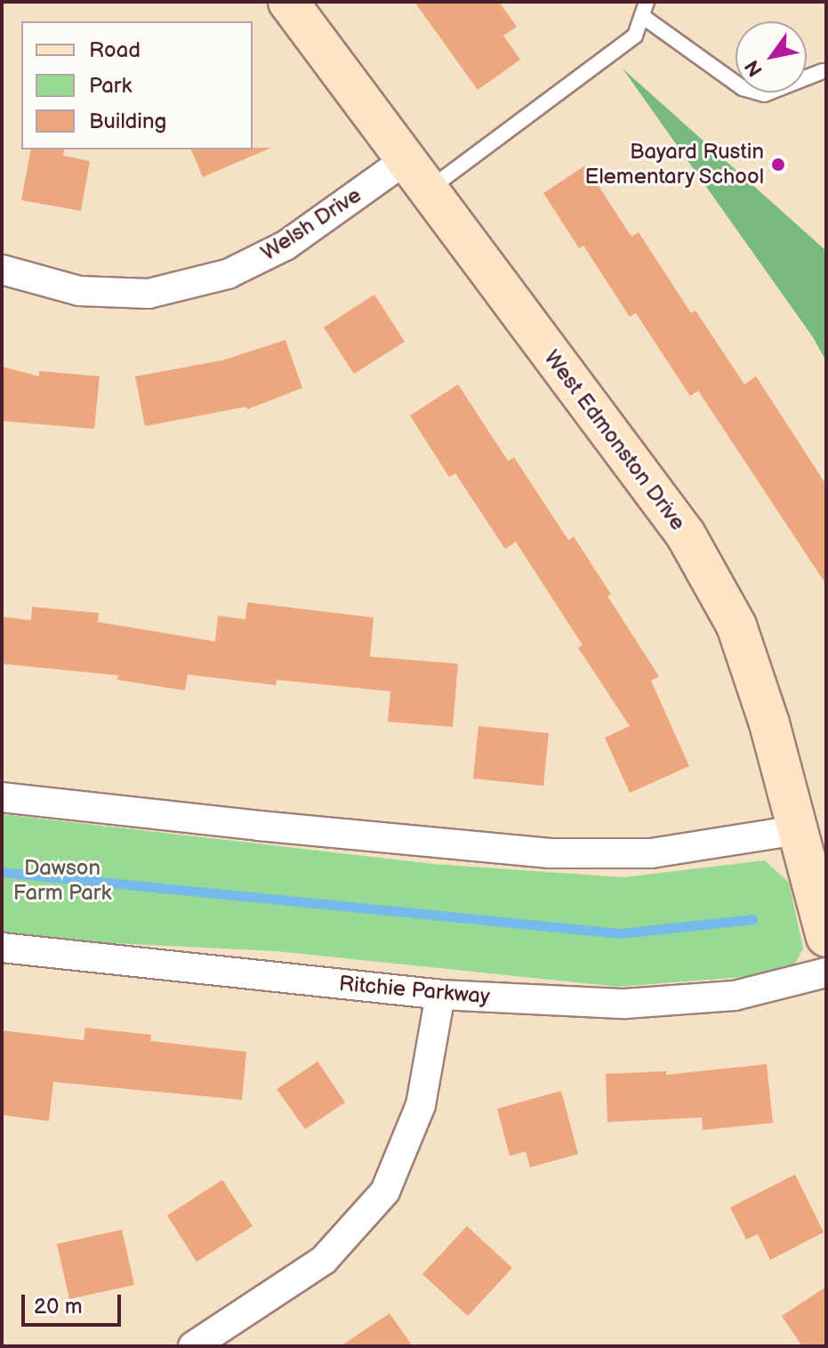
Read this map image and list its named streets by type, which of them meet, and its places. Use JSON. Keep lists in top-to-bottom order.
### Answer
{
  "streets": {
    "street": ["Welsh Drive", "West Edmonston Drive", "Ritchie Parkway"]
  },
  "crossings": [
    ["Welsh Drive", "West Edmonston Drive"]
  ],
  "parks": ["Dawson Farm Park"],
  "places": ["Bayard Rustin Elementary School"],
  "legend": ["Road", "Park", "Building"],
  "scale_bar": "20 m",
  "north": "bottom left"
}
